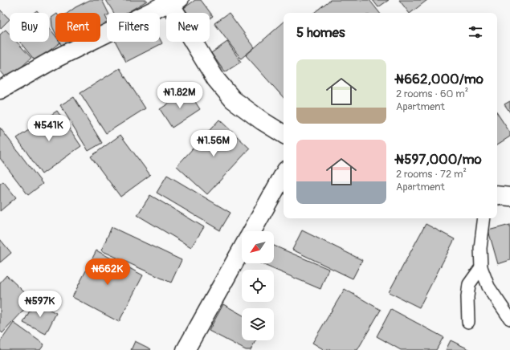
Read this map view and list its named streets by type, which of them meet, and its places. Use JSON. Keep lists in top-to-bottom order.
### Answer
{
  "north": "bottom left",
  "page": {
    "chip": [
      "Buy",
      "Rent",
      "Filters",
      "New"
    ],
    "heading": "5 homes",
    "list": [
      {
        "name": "₦662,000/mo",
        "note": "2 rooms · 60 m² · Apartment"
      },
      {
        "name": "₦597,000/mo",
        "note": "2 rooms · 72 m² · Apartment"
      }
    ],
    "price": [
      "₦1.82M",
      "₦541K",
      "₦1.56M",
      "₦662K",
      "₦597K"
    ]
  }
}
